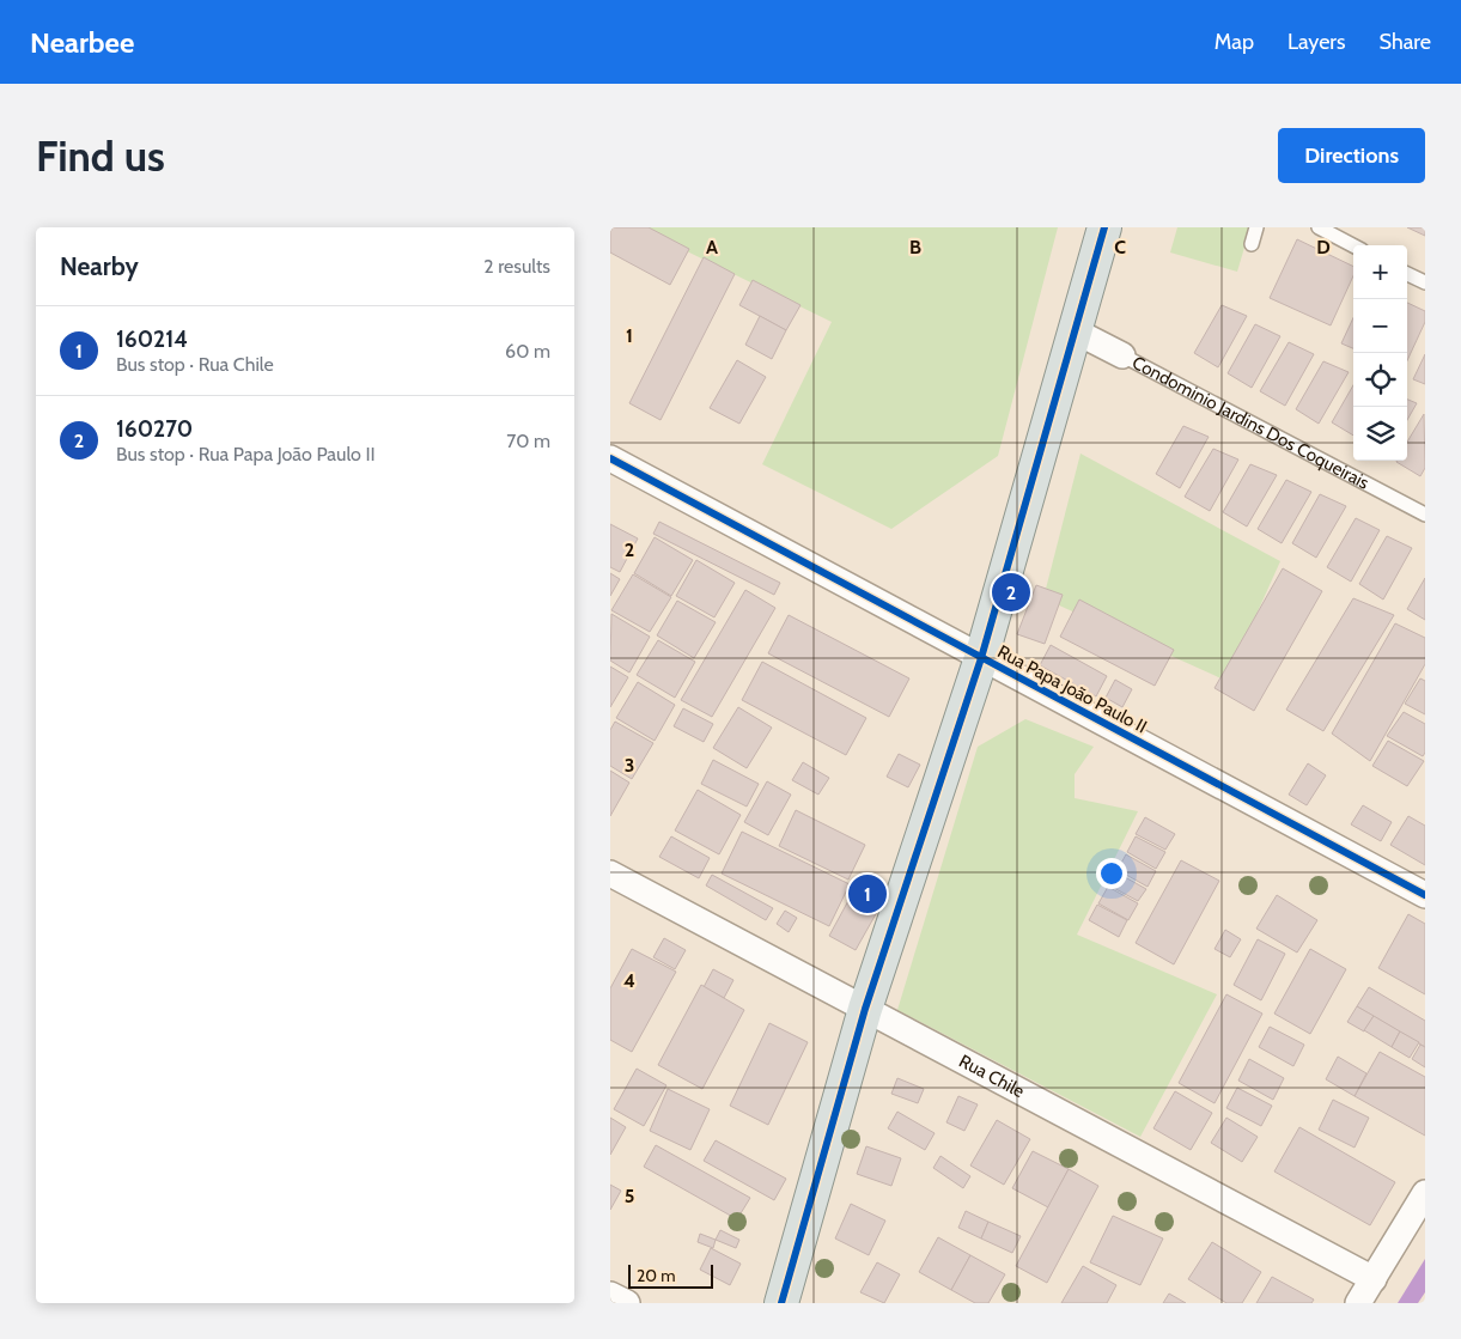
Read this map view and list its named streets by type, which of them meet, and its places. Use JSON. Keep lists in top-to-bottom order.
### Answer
{
  "streets": {
    "street": ["Condominio Jardins Dos Coqueirais", "Rua Papa João Paulo II", "Rua Chile"]
  },
  "scale_bar": "20 m",
  "page": {
    "header": "Nearbee",
    "nav": ["Map", "Layers", "Share"],
    "buttons": "Directions",
    "title": "Find us",
    "heading": ["Nearby", "2 results"],
    "map_buttons": ["+", "−"],
    "list": [
      {
        "mark": "1",
        "name": "160214",
        "note": "Bus stop · Rua Chile",
        "value": "60 m"
      },
      {
        "mark": "2",
        "name": "160270",
        "note": "Bus stop · Rua Papa João Paulo II",
        "value": "70 m"
      }
    ],
    "pins": ["2", "1"],
    "scale": "20 m"
  },
  "grid": {
    "columns": [
      "A",
      "B",
      "C",
      "D"
    ],
    "rows": [
      "1",
      "2",
      "3",
      "4",
      "5"
    ]
  }
}
